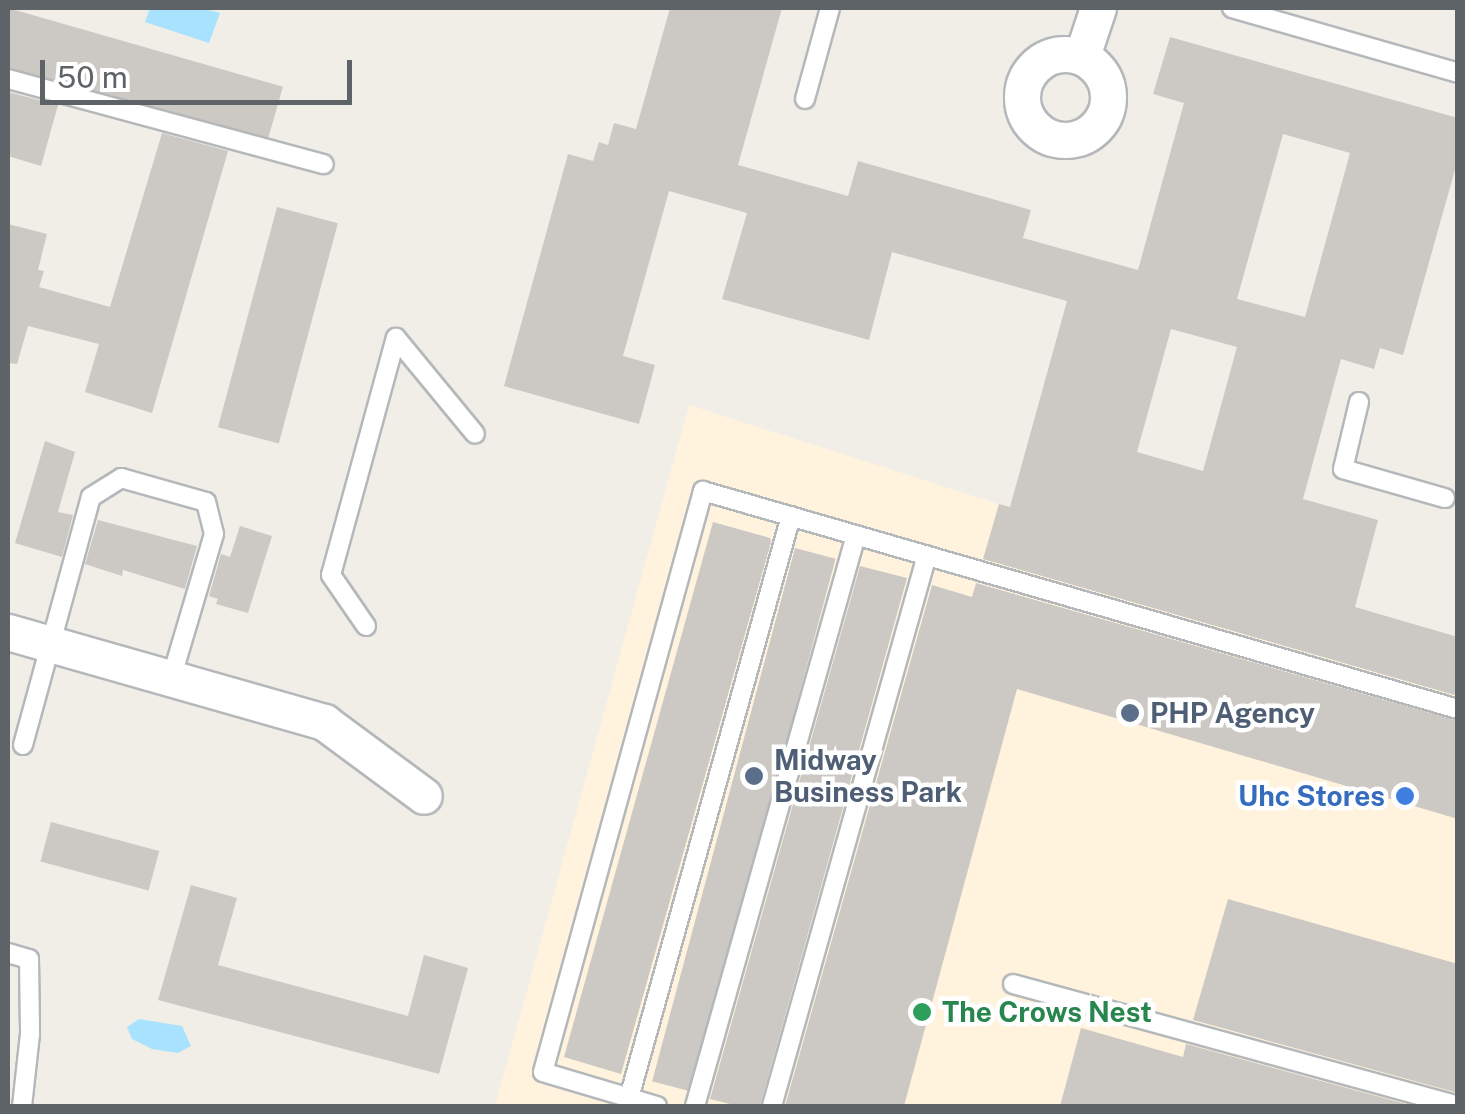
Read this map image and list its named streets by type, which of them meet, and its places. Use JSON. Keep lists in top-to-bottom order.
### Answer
{
  "places": [
    "PHP Agency",
    "Midway Business Park",
    "Uhc Stores",
    "The Crows Nest"
  ],
  "scale_bar": "50 m"
}
